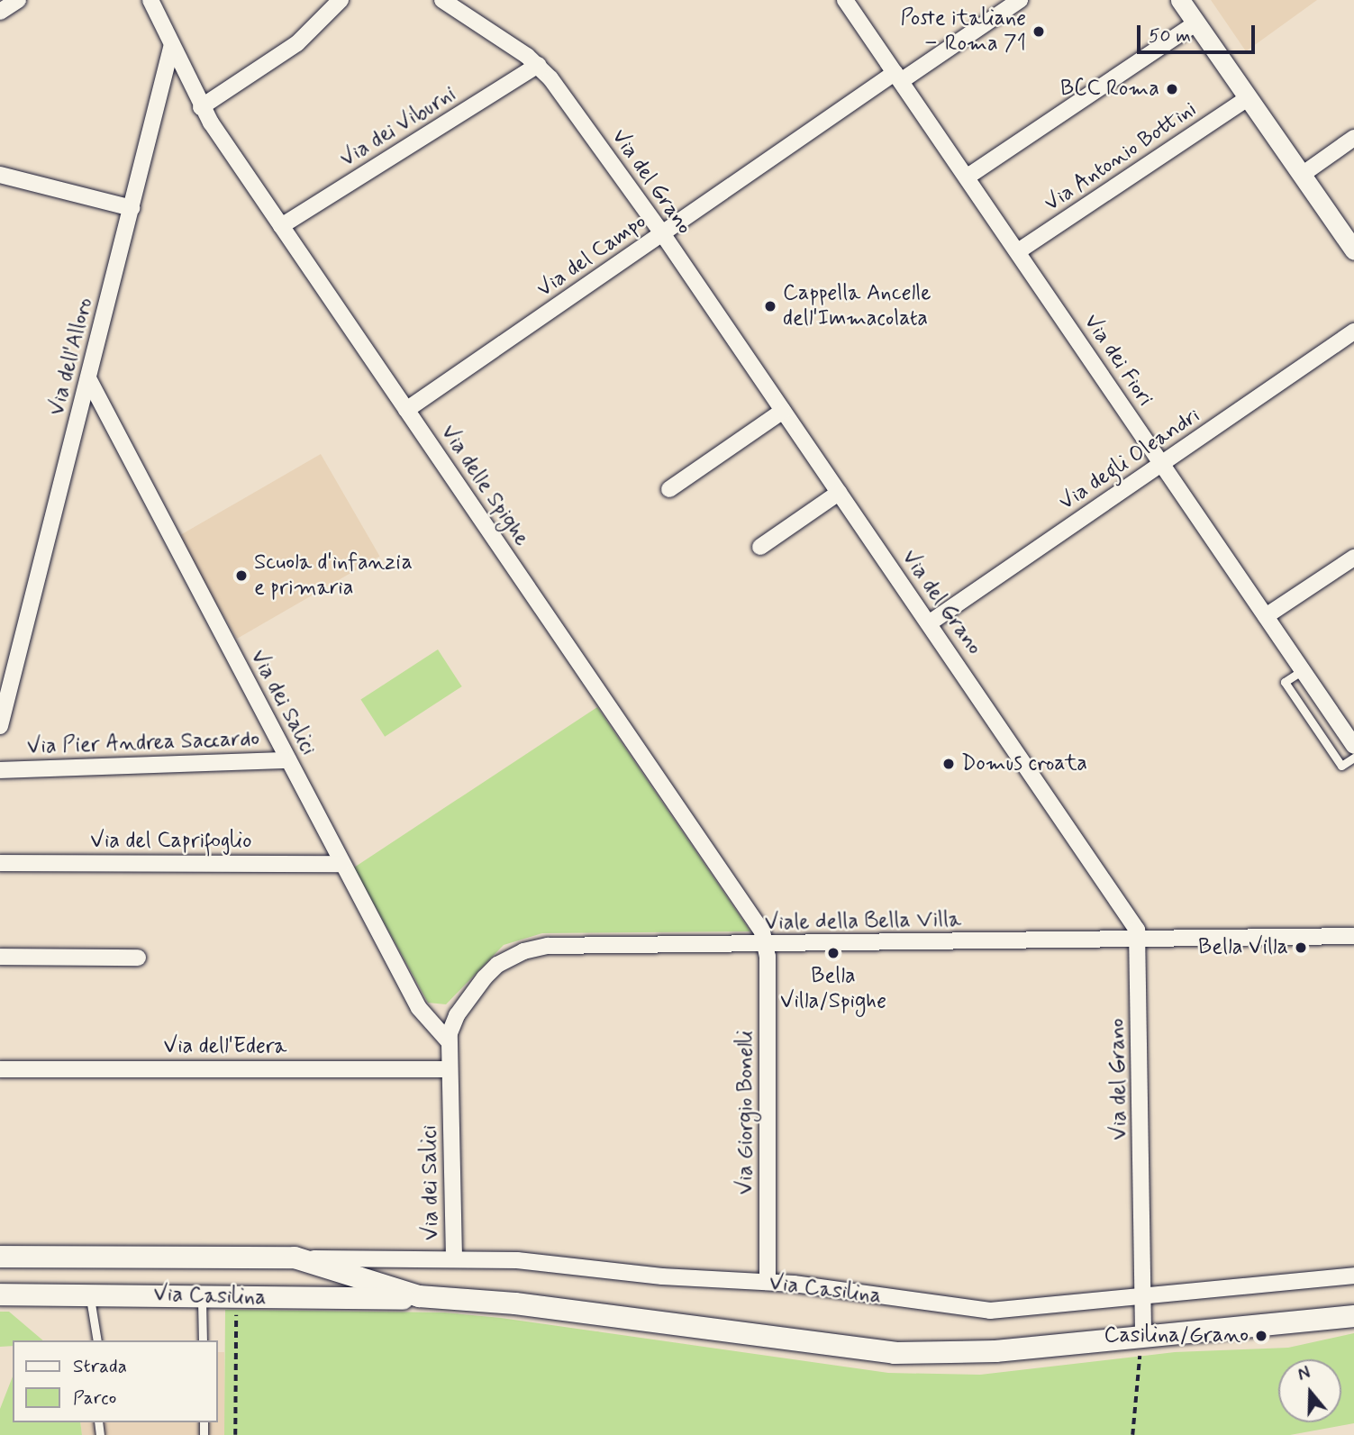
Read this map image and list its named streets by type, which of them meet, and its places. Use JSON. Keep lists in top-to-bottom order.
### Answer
{
  "streets": {
    "main road": ["Via Casilina"],
    "street": [
      "Via dei Viburni",
      "Via Antonio Bottini",
      "Via del Grano",
      "Via del Campo",
      "Via dell'Alloro",
      "Via dei Fiori",
      "Via degli Oleandri",
      "Via delle Spighe",
      "Via dei Salici",
      "Via Pier Andrea Saccardo",
      "Via del Caprifoglio",
      "Viale della Bella Villa",
      "Via dell'Edera",
      "Via Giorgio Bonelli"
    ]
  },
  "crossings": [
    ["Via dei Viburni", "Via del Grano"],
    ["Via dei Viburni", "Via delle Spighe"],
    ["Via Antonio Bottini", "Via dei Fiori"],
    ["Via del Grano", "Via del Campo"],
    ["Via del Grano", "Via degli Oleandri"],
    ["Via del Grano", "Viale della Bella Villa"],
    ["Via del Grano", "Via Casilina"],
    ["Via del Campo", "Via dei Fiori"],
    ["Via del Campo", "Via delle Spighe"],
    ["Via dell'Alloro", "Via delle Spighe"],
    ["Via dell'Alloro", "Via dei Salici"],
    ["Via dei Fiori", "Via degli Oleandri"],
    ["Via delle Spighe", "Viale della Bella Villa"],
    ["Via delle Spighe", "Via Giorgio Bonelli"],
    ["Via dei Salici", "Via Pier Andrea Saccardo"],
    ["Via dei Salici", "Via del Caprifoglio"],
    ["Via dei Salici", "Viale della Bella Villa"],
    ["Via dei Salici", "Via dell'Edera"],
    ["Via dei Salici", "Via Casilina"],
    ["Viale della Bella Villa", "Via dell'Edera"],
    ["Viale della Bella Villa", "Via Giorgio Bonelli"],
    ["Via Giorgio Bonelli", "Via Casilina"]
  ],
  "places": [
    "Poste italiane – Roma 71",
    "BCC Roma",
    "Cappella Ancelle dell'Immacolata",
    "Scuola d'infanzia e primaria",
    "Domus croata",
    "Bella Villa",
    "Bella Villa/Spighe",
    "Casilina/Grano"
  ],
  "legend": ["Strada", "Parco"],
  "scale_bar": "50 m",
  "north": "top"
}
